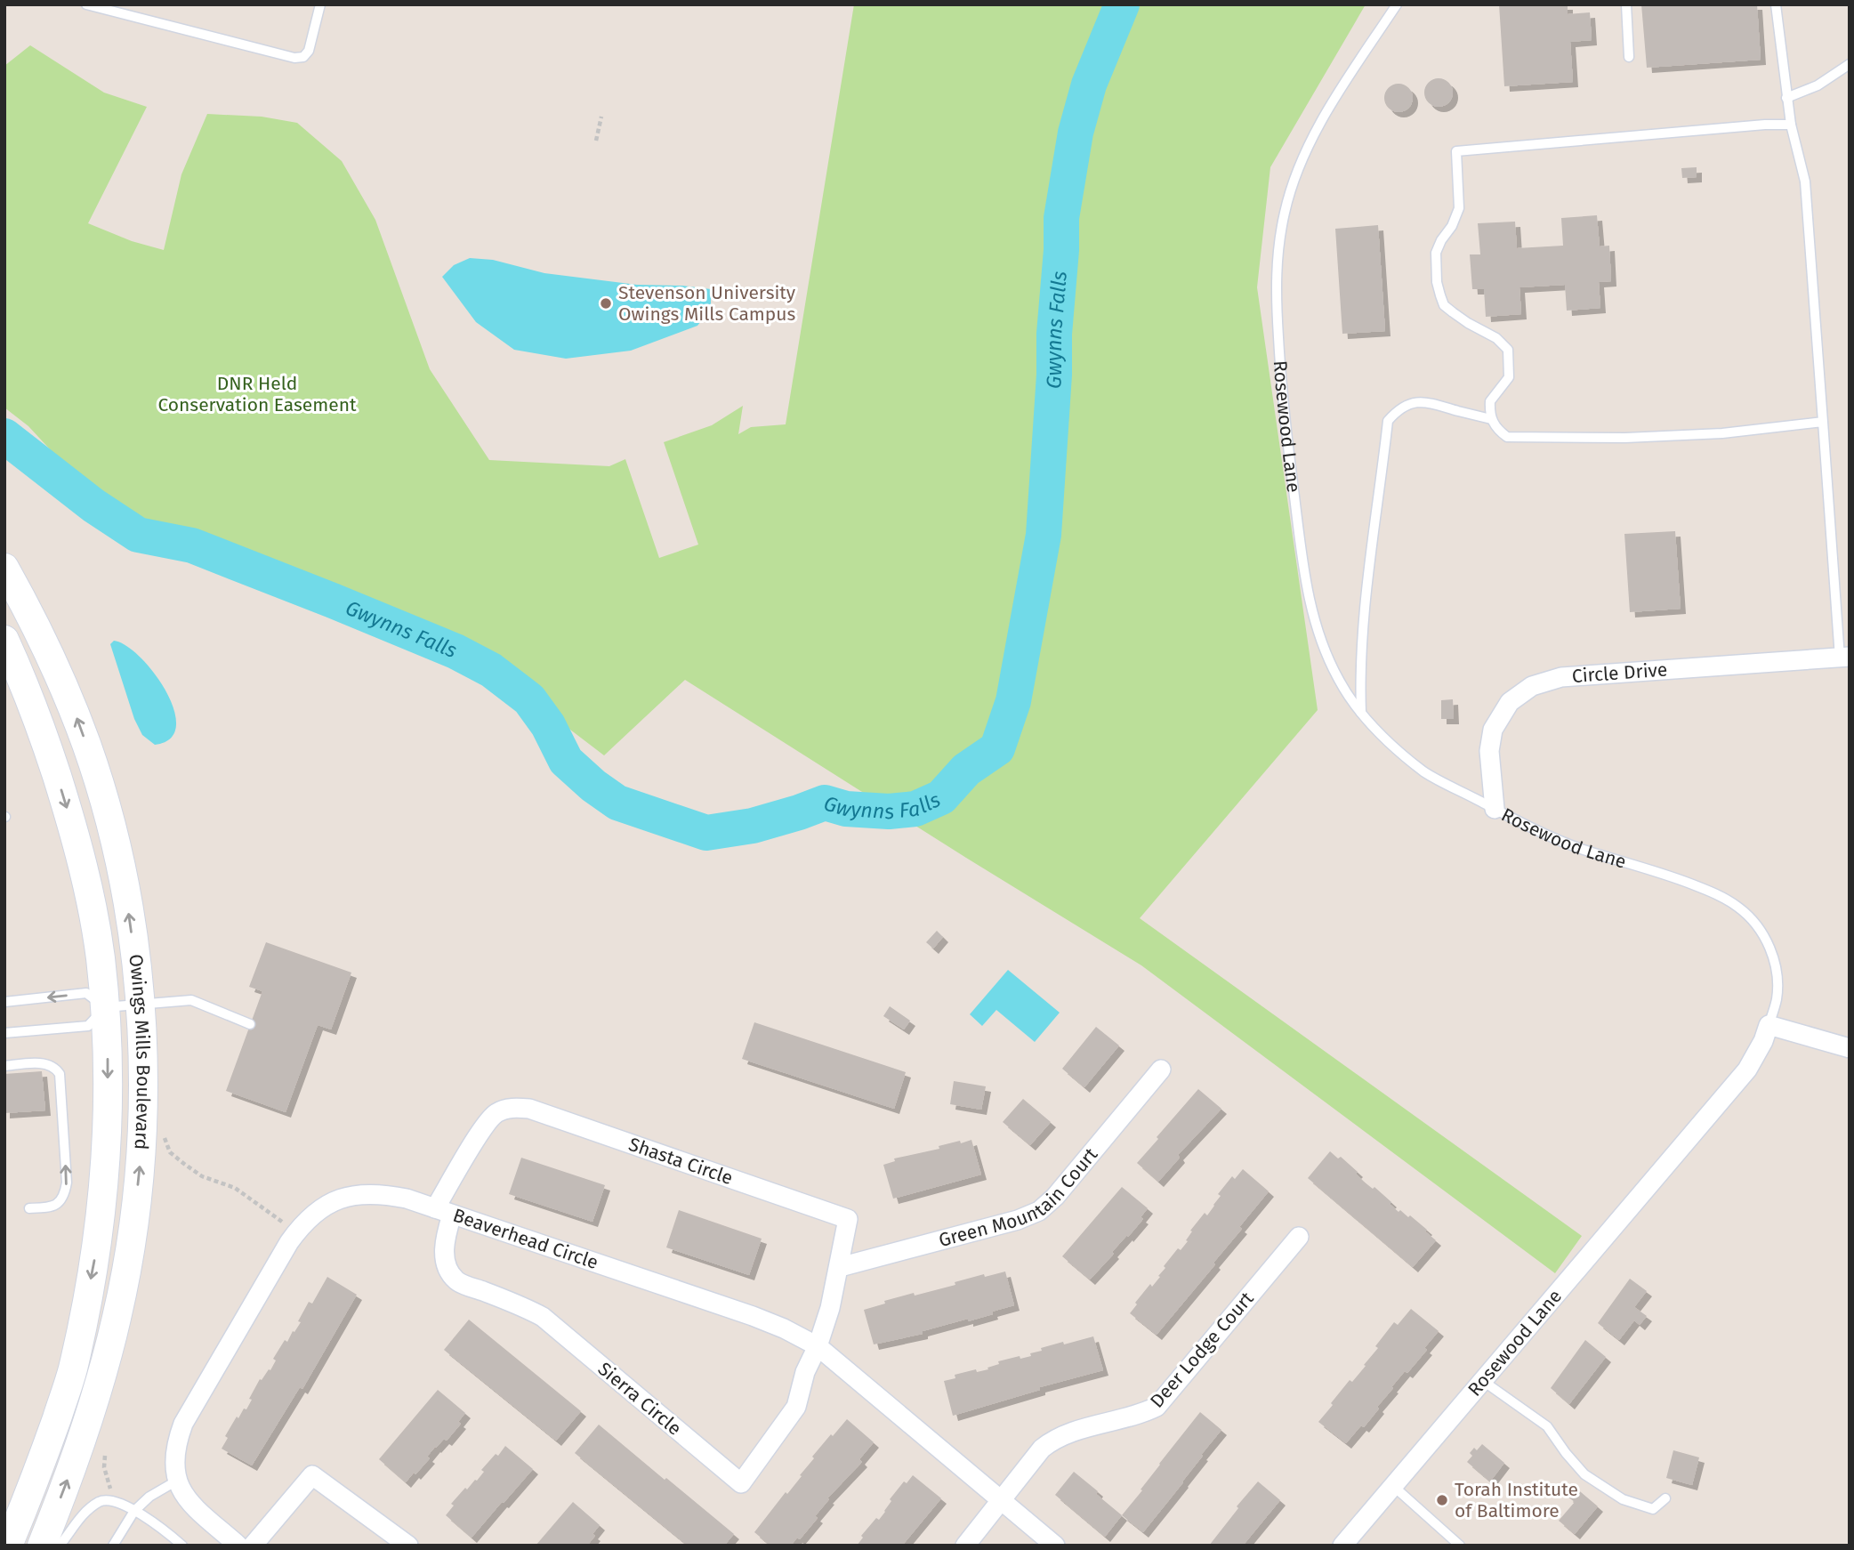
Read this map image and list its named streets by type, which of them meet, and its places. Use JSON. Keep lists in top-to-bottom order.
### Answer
{
  "streets": {
    "main road": ["Owings Mills Boulevard"],
    "street": [
      "Rosewood Lane",
      "Circle Drive",
      "Shasta Circle",
      "Green Mountain Court",
      "Beaverhead Circle",
      "Deer Lodge Court",
      "Sierra Circle"
    ]
  },
  "crossings": [
    ["Rosewood Lane", "Circle Drive"],
    ["Shasta Circle", "Green Mountain Court"],
    ["Shasta Circle", "Beaverhead Circle"],
    ["Shasta Circle", "Sierra Circle"],
    ["Beaverhead Circle", "Deer Lodge Court"],
    ["Beaverhead Circle", "Sierra Circle"]
  ],
  "water": ["Gwynns Falls"],
  "parks": ["DNR Held Conservation Easement"],
  "places": ["Stevenson University Owings Mills Campus", "Torah Institute of Baltimore"]
}
